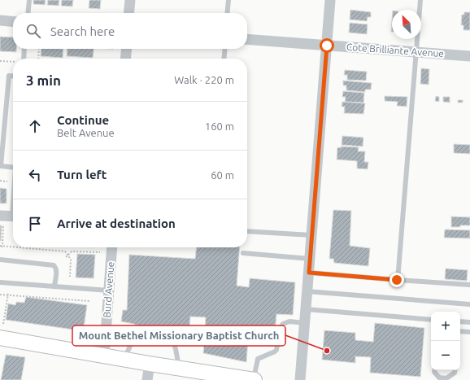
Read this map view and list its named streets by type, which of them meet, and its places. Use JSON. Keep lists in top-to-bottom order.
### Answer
{
  "streets": {
    "street": ["Cote Brilliante Avenue", "Burd Avenue"]
  },
  "places": ["Mount Bethel Missionary Baptist Church"],
  "north": "top left",
  "page": {
    "search": "Search here",
    "heading": ["3 min", "Walk · 220 m"],
    "list": [
      ["Continue", "Belt Avenue", "160 m"],
      ["Turn left", "60 m"],
      "Arrive at destination"
    ],
    "map_buttons": ["+", "−"]
  }
}
